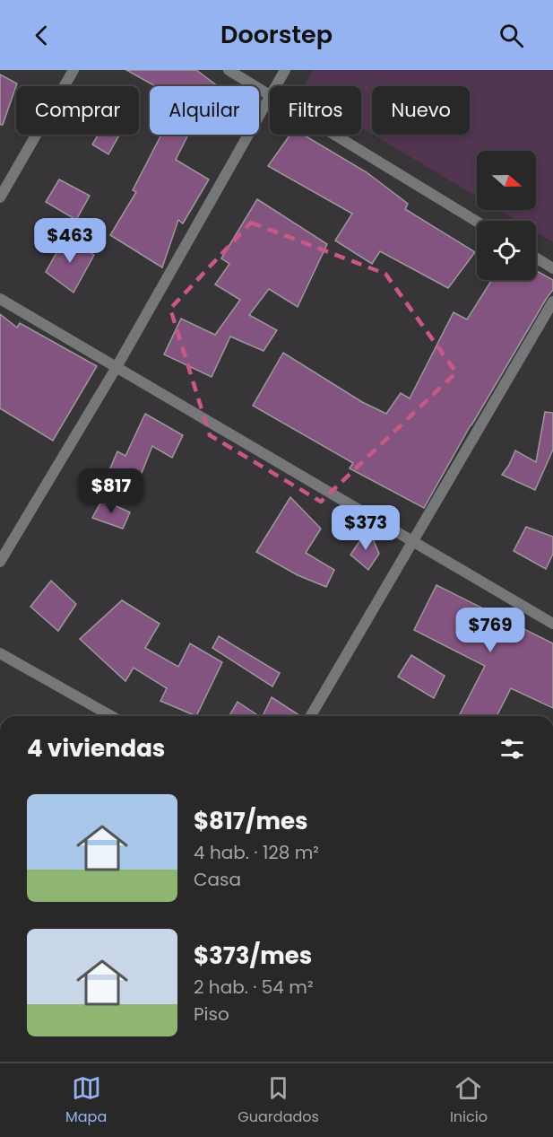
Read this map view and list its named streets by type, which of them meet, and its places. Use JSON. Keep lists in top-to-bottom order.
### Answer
{
  "north": "right",
  "page": {
    "header": "Doorstep",
    "chip": [
      "Comprar",
      "Alquilar",
      "Filtros",
      "Nuevo"
    ],
    "price": [
      "$463",
      "$817",
      "$373",
      "$769"
    ],
    "heading": "4 viviendas",
    "list": [
      {
        "name": "$817/mes",
        "note": "4 hab. · 128 m² · Casa"
      },
      {
        "name": "$373/mes",
        "note": "2 hab. · 54 m² · Piso"
      }
    ],
    "tabs": ["Mapa", "Guardados", "Inicio"]
  }
}
